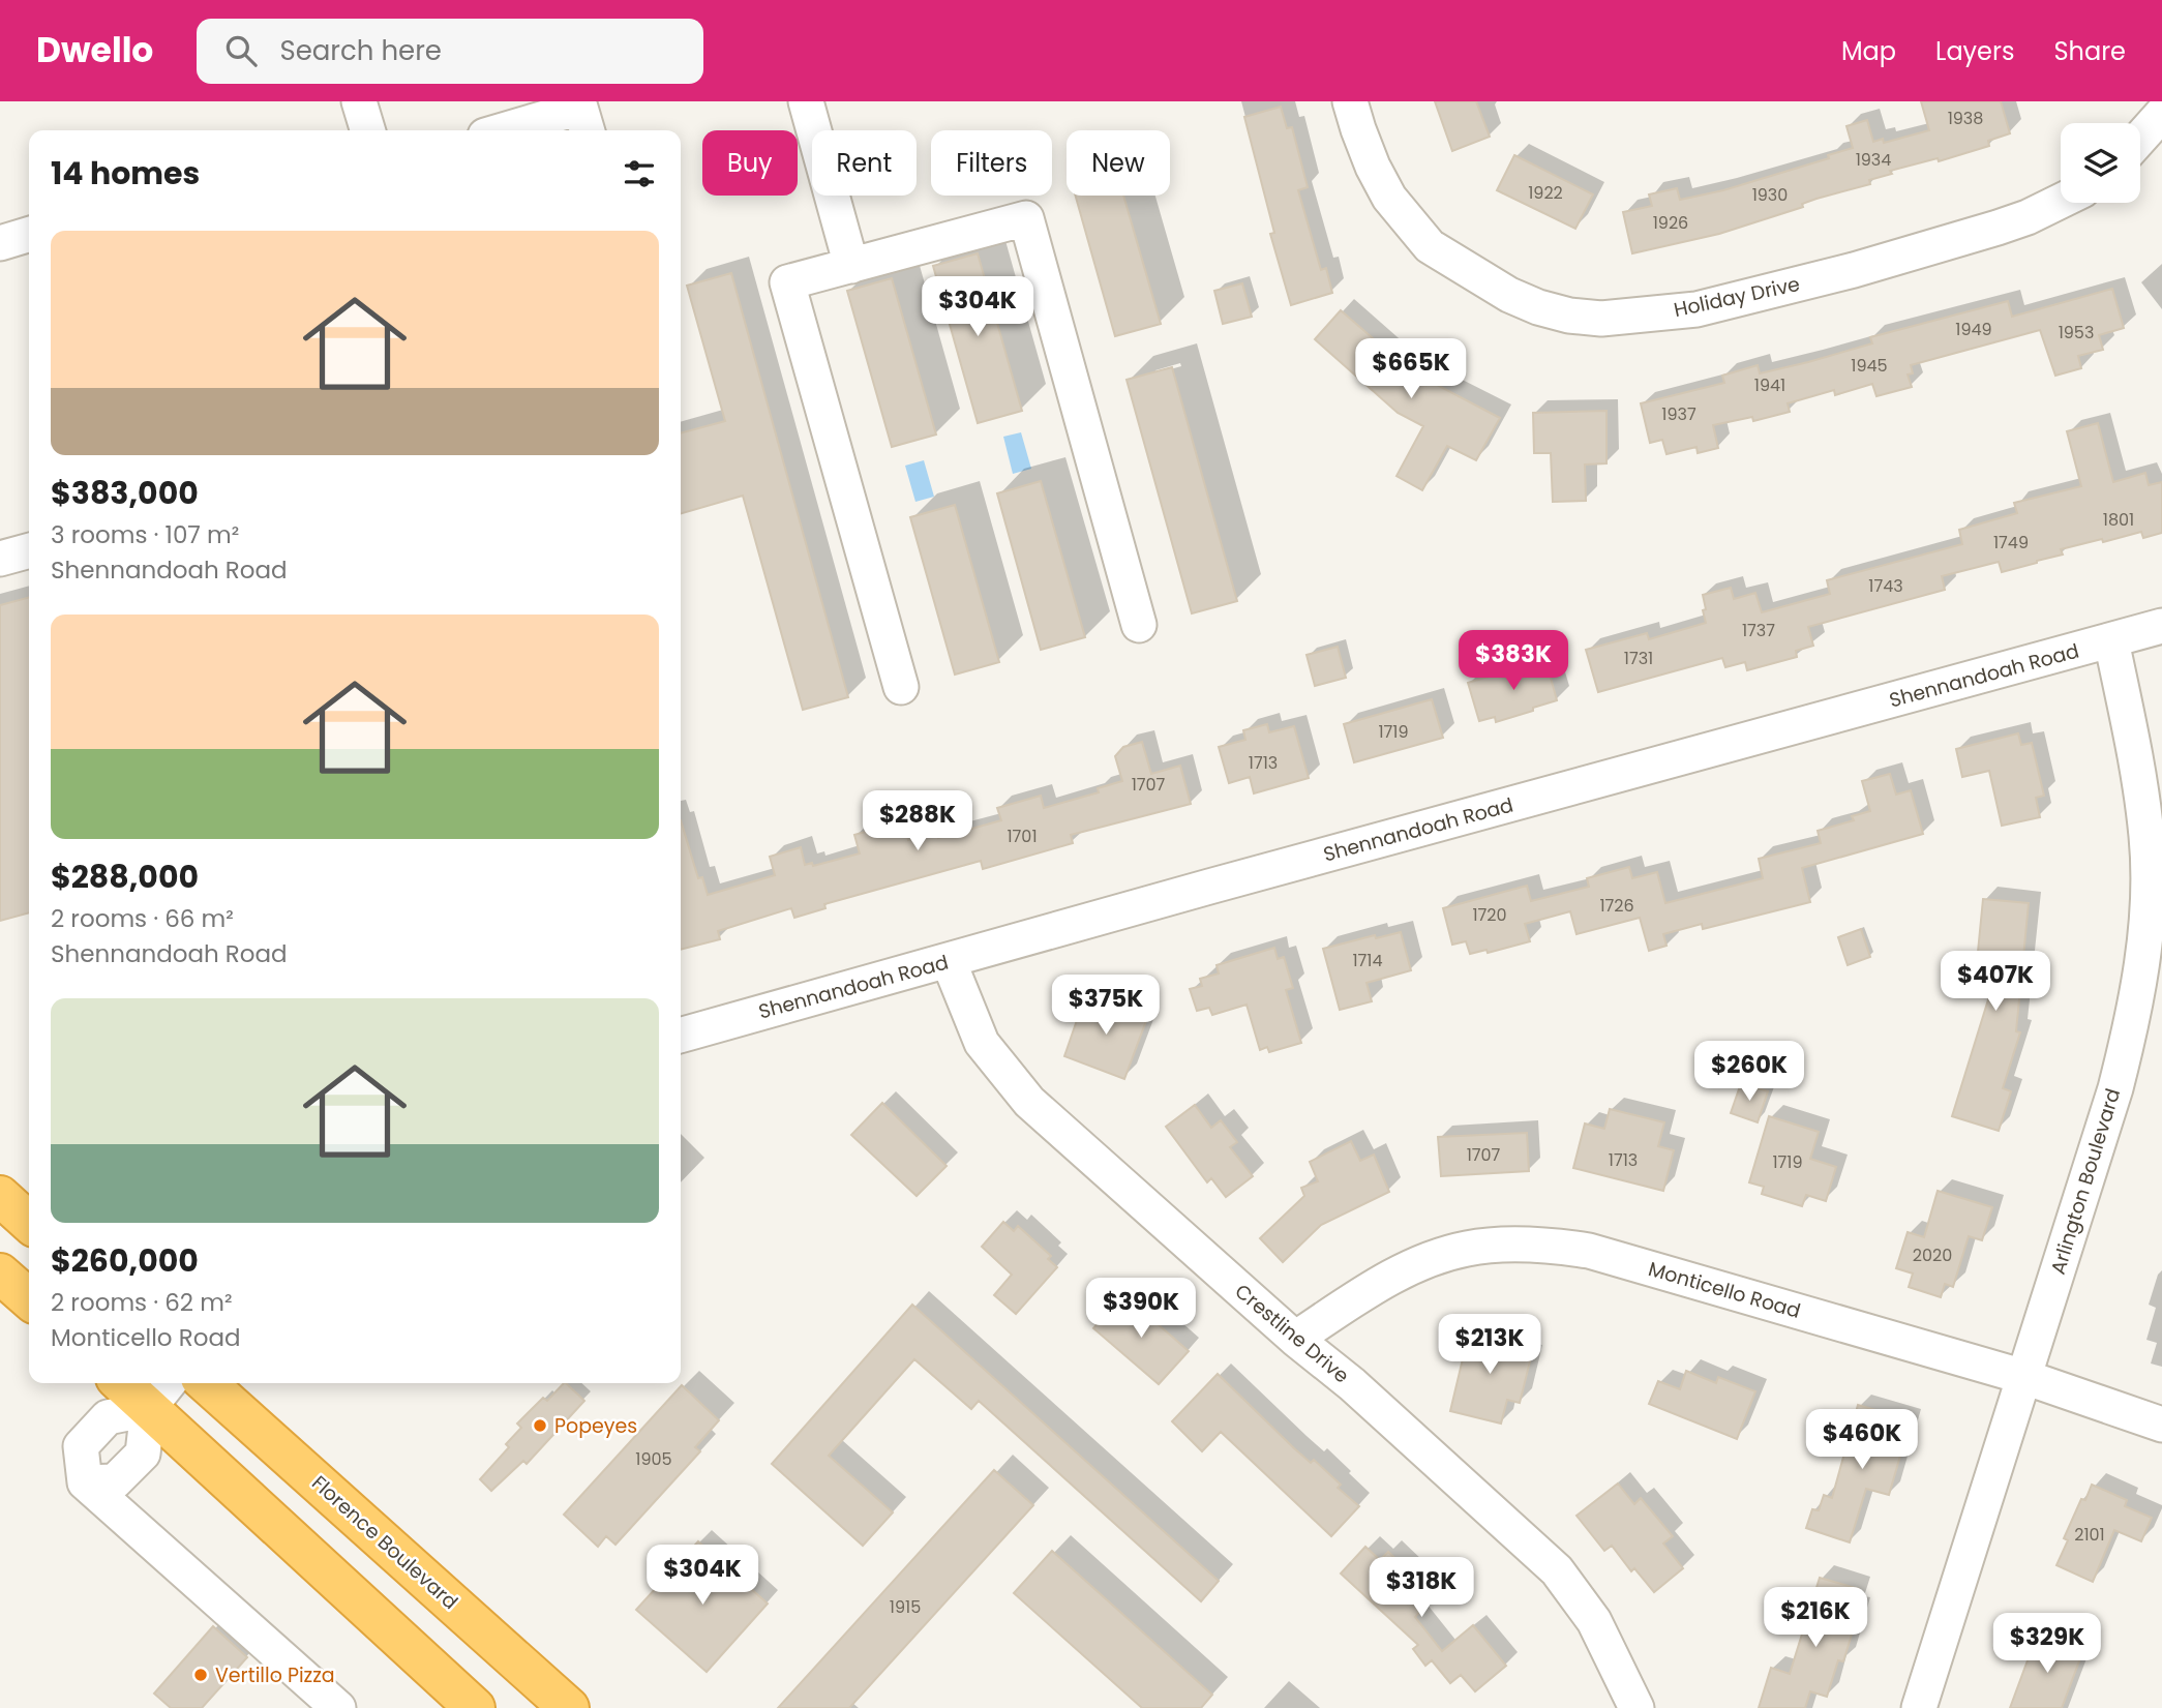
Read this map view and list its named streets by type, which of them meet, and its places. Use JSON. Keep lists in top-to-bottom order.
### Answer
{
  "streets": {
    "highway": ["Florence Boulevard"],
    "street": [
      "Holiday Drive",
      "Shennandoah Road",
      "Arlington Boulevard",
      "Monticello Road",
      "Crestline Drive"
    ]
  },
  "crossings": [
    ["Shennandoah Road", "Arlington Boulevard"],
    ["Shennandoah Road", "Crestline Drive"],
    ["Arlington Boulevard", "Monticello Road"],
    ["Monticello Road", "Crestline Drive"]
  ],
  "places": ["Popeyes", "Vertillo Pizza"],
  "house_numbers": [
    "1938",
    "1934",
    "1922",
    "1930",
    "1926",
    "1949",
    "1953",
    "1945",
    "1941",
    "1937",
    "1801",
    "1749",
    "1743",
    "1737",
    "1731",
    "1719",
    "1713",
    "1707",
    "1701",
    "1726",
    "1720",
    "1714",
    "1707",
    "1713",
    "1719",
    "2020",
    "1905",
    "2101",
    "1915"
  ],
  "page": {
    "header": "Dwello",
    "search": "Search here",
    "nav": ["Map", "Layers", "Share"],
    "chip": [
      "Buy",
      "Rent",
      "Filters",
      "New"
    ],
    "heading": "14 homes",
    "list": [
      {
        "name": "$383,000",
        "note": "3 rooms · 107 m² · Shennandoah Road"
      },
      {
        "name": "$288,000",
        "note": "2 rooms · 66 m² · Shennandoah Road"
      },
      {
        "name": "$260,000",
        "note": "2 rooms · 62 m² · Monticello Road"
      }
    ],
    "price": [
      "$304K",
      "$665K",
      "$383K",
      "$288K",
      "$407K",
      "$375K",
      "$260K",
      "$390K",
      "$213K",
      "$460K",
      "$304K",
      "$318K",
      "$216K",
      "$329K"
    ]
  }
}
